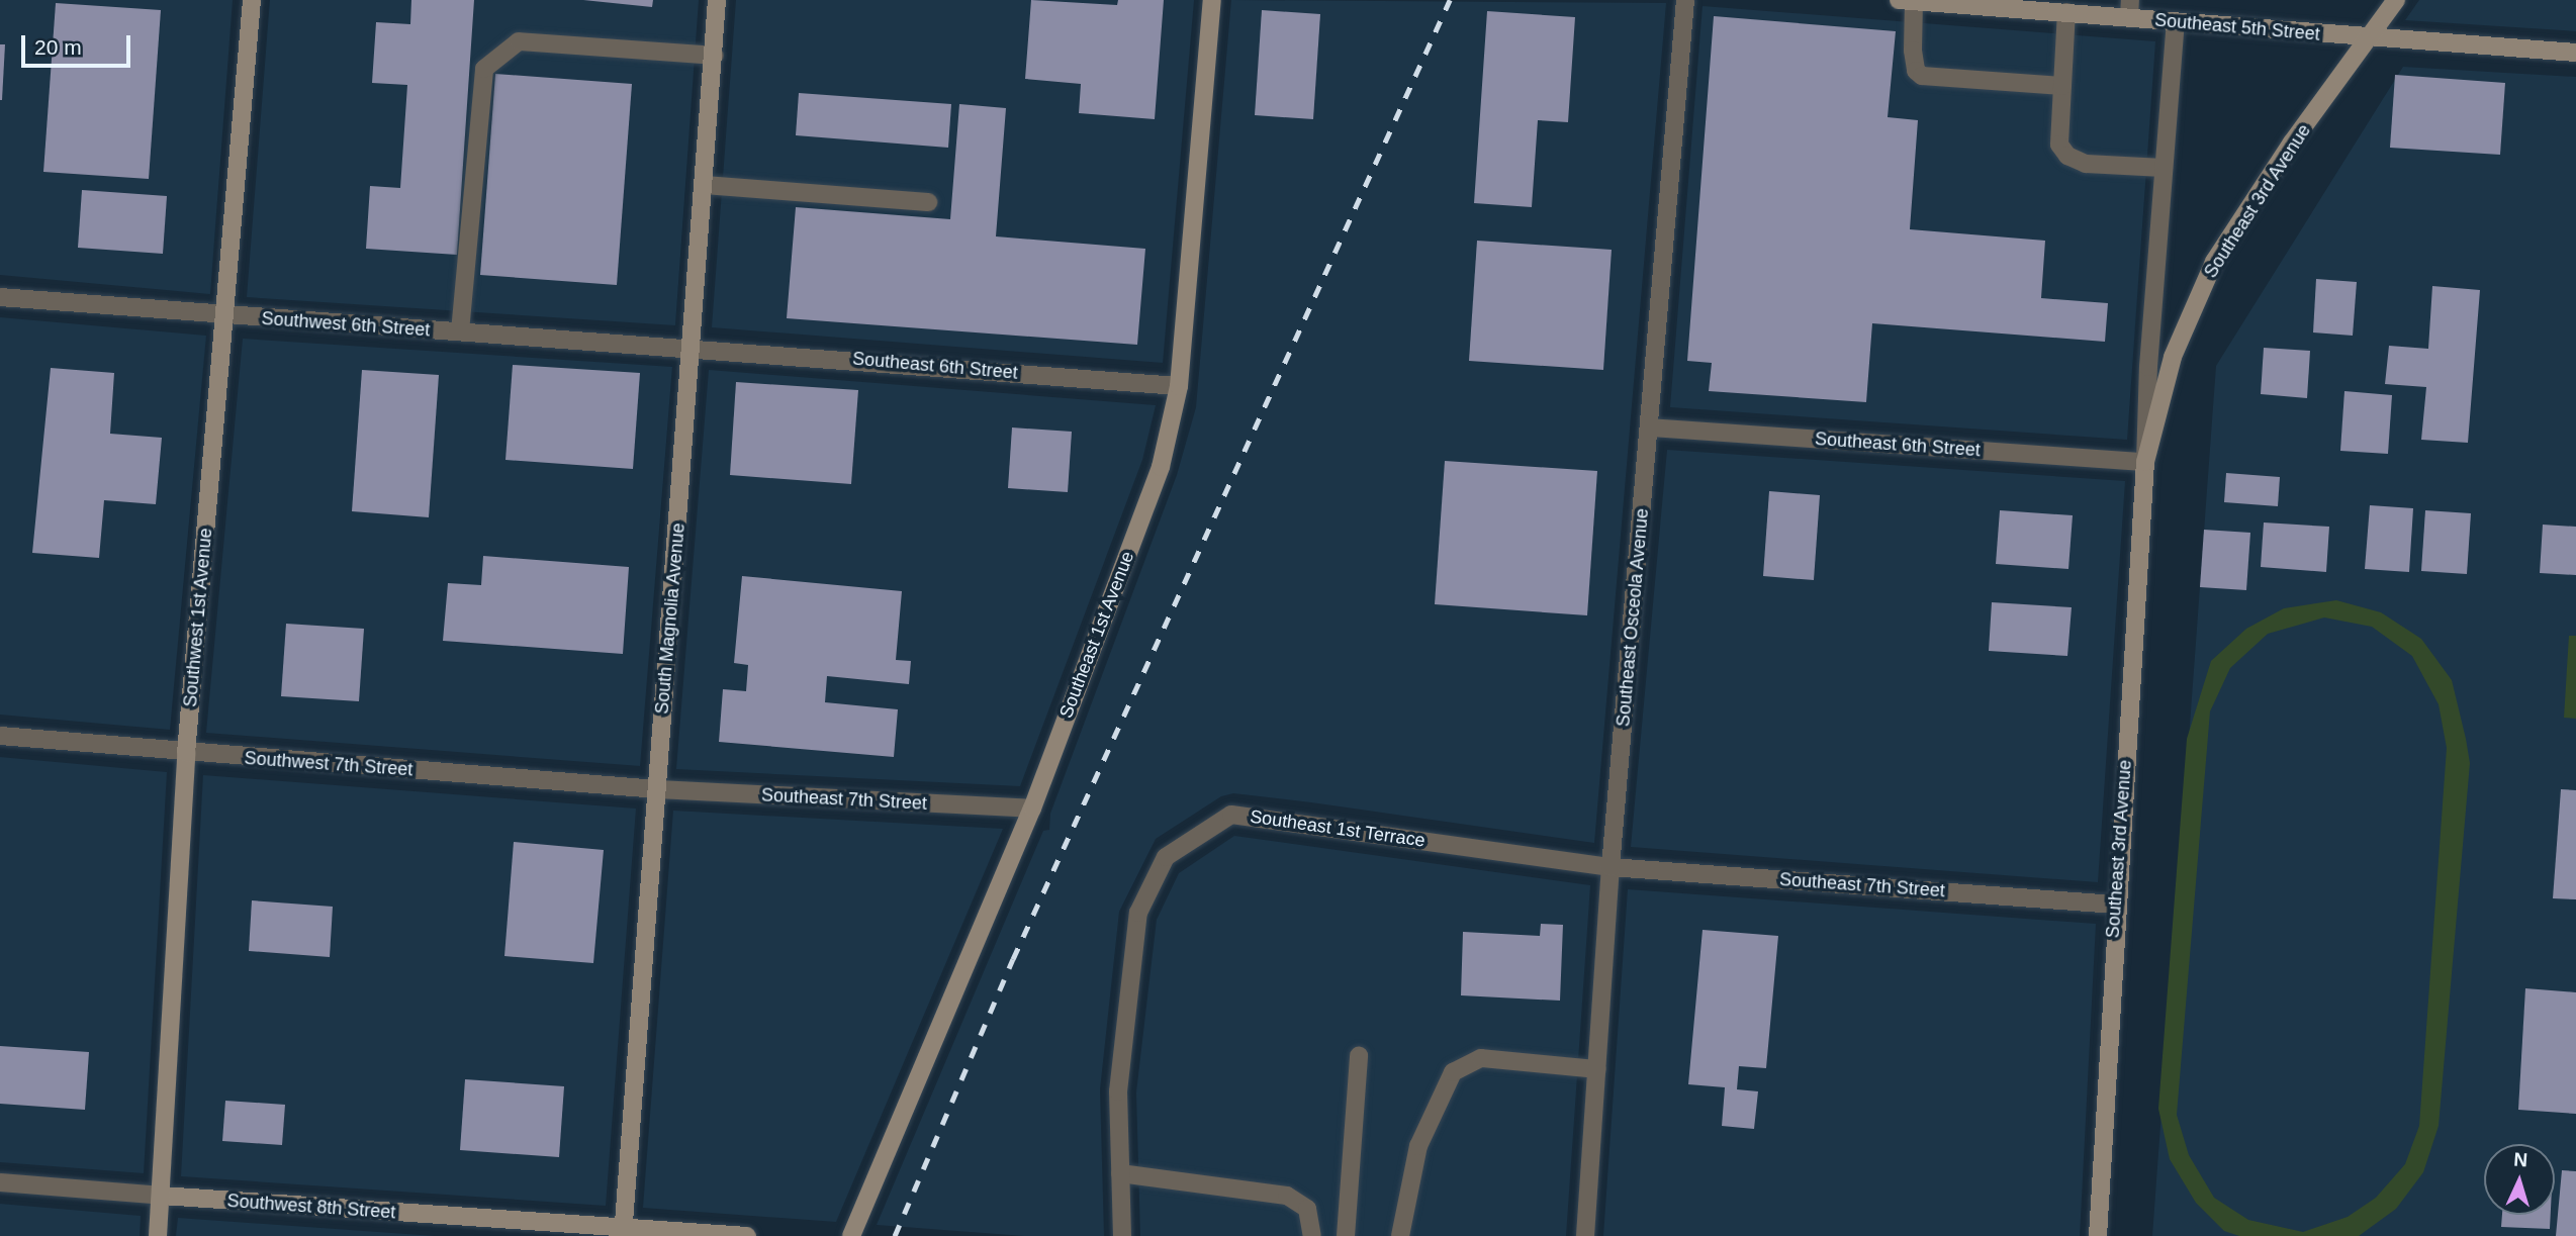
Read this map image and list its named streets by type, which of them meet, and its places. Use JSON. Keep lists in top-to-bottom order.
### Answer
{
  "streets": {
    "street": [
      "Southeast 5th Street",
      "Southeast 3rd Avenue",
      "Southwest 6th Street",
      "Southeast 6th Street",
      "Southwest 1st Avenue",
      "Southeast Osceola Avenue",
      "South Magnolia Avenue",
      "Southeast 1st Avenue",
      "Southwest 7th Street",
      "Southeast 7th Street",
      "Southeast 1st Terrace",
      "Southwest 8th Street"
    ]
  },
  "crossings": [
    ["Southeast 5th Street", "Southeast 3rd Avenue"],
    ["Southeast 3rd Avenue", "Southeast 6th Street"],
    ["Southeast 3rd Avenue", "Southeast 7th Street"],
    ["Southwest 6th Street", "Southeast 6th Street"],
    ["Southwest 6th Street", "Southwest 1st Avenue"],
    ["Southwest 6th Street", "South Magnolia Avenue"],
    ["Southeast 6th Street", "Southeast Osceola Avenue"],
    ["Southeast 6th Street", "South Magnolia Avenue"],
    ["Southeast 6th Street", "Southeast 1st Avenue"],
    ["Southwest 1st Avenue", "Southwest 7th Street"],
    ["Southwest 1st Avenue", "Southwest 8th Street"],
    ["Southeast Osceola Avenue", "Southeast 7th Street"],
    ["Southeast Osceola Avenue", "Southeast 1st Terrace"],
    ["South Magnolia Avenue", "Southwest 7th Street"],
    ["South Magnolia Avenue", "Southeast 7th Street"],
    ["South Magnolia Avenue", "Southwest 8th Street"],
    ["Southeast 1st Avenue", "Southeast 7th Street"],
    ["Southwest 7th Street", "Southeast 7th Street"],
    ["Southeast 7th Street", "Southeast 1st Terrace"]
  ],
  "scale_bar": "20 m",
  "north": "top"
}
